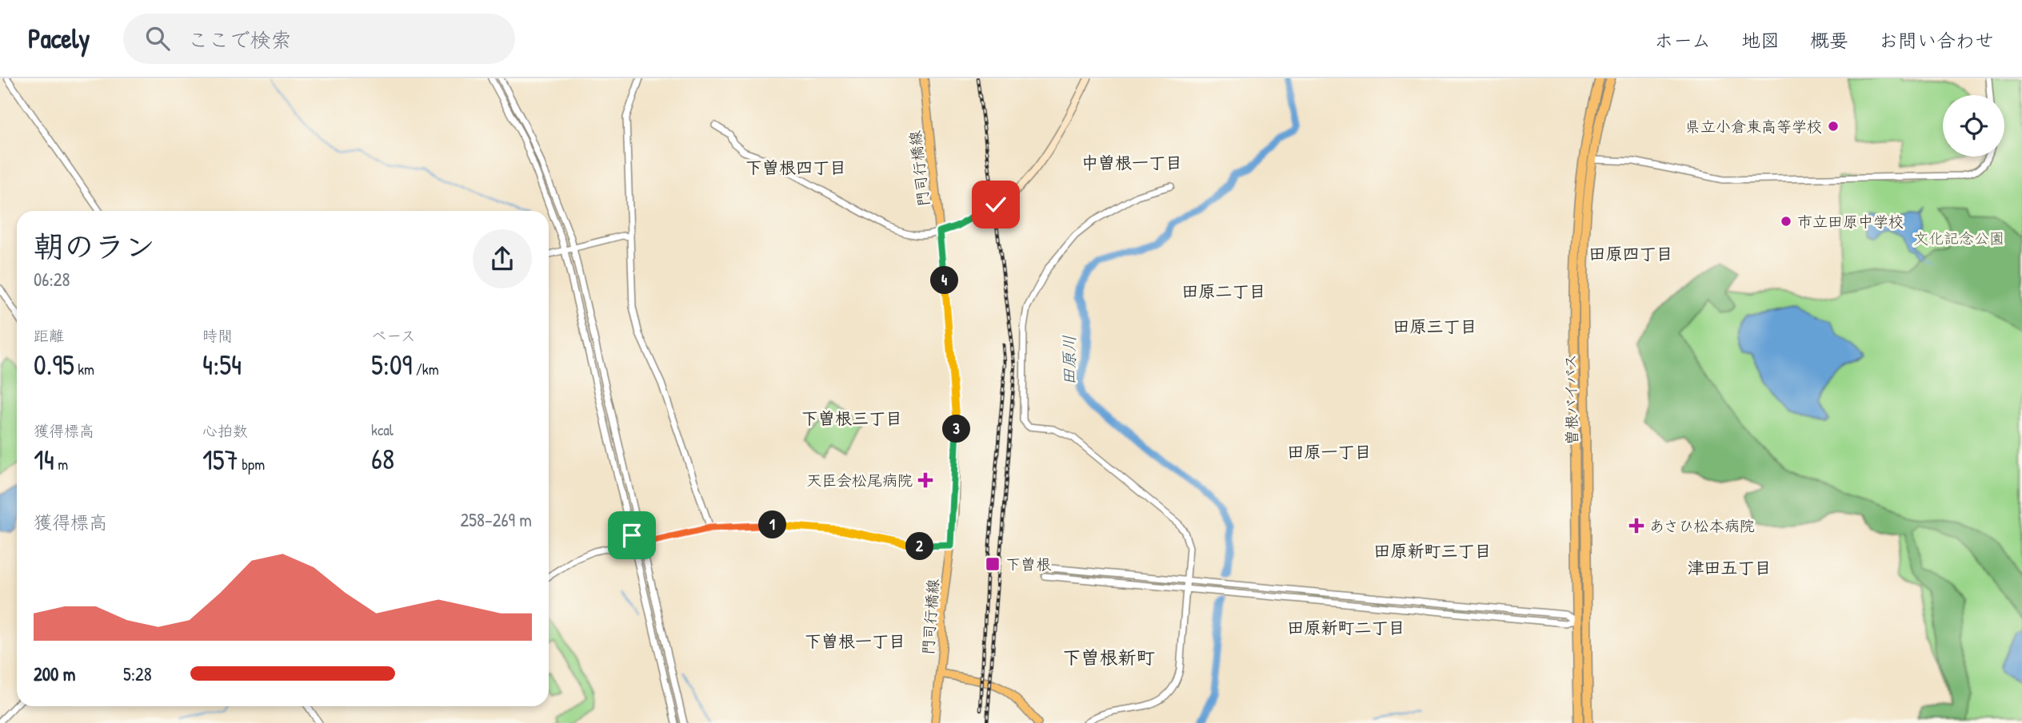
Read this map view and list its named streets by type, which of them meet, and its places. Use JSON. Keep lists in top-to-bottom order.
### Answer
{
  "streets": {
    "highway": ["曽根バイパス"],
    "main road": ["門司行橋線"]
  },
  "districts": [
    "中曽根一丁目",
    "下曽根四丁目",
    "田原四丁目",
    "田原二丁目",
    "田原三丁目",
    "下曽根三丁目",
    "田原一丁目",
    "田原新町三丁目",
    "津田五丁目",
    "田原新町二丁目",
    "下曽根一丁目",
    "下曽根新町"
  ],
  "water": ["田原川"],
  "parks": ["文化記念公園"],
  "places": {
    "other": ["県立小倉東高等学校", "市立田原中学校"],
    "health": ["天臣会松尾病院", "あさひ松本病院"],
    "transit": ["下曽根"]
  },
  "page": {
    "header": "Pacely",
    "search": "ここで検索",
    "nav": [
      "ホーム",
      "地図",
      "概要",
      "お問い合わせ"
    ],
    "heading": ["朝のラン", "06:28"],
    "pins": [
      "4",
      "3",
      "1",
      "2"
    ],
    "stats": [
      ["距離", "0.95 km"],
      ["時間", "4:54"],
      ["ペース", "5:09 /km"],
      ["獲得標高", "14 m"],
      ["心拍数", "157 bpm"],
      ["kcal", "68"]
    ],
    "chart": ["獲得標高", "258–269 m"],
    "list": [
      {
        "name": "200 m",
        "note": "5:28"
      }
    ]
  }
}
